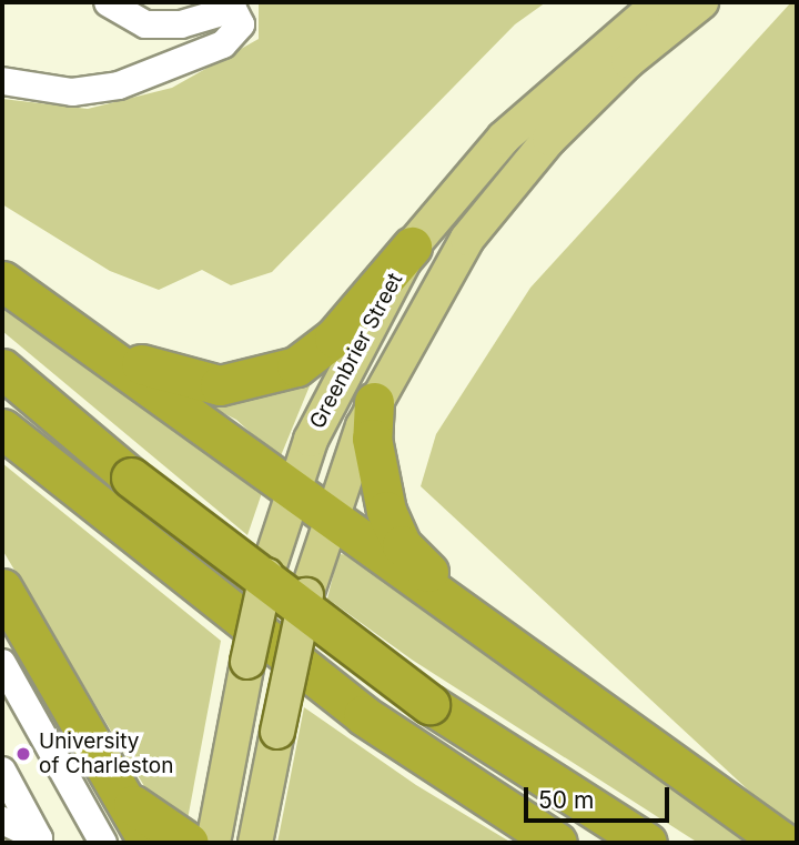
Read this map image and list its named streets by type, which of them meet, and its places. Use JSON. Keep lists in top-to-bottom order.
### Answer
{
  "streets": {
    "main road": ["Greenbrier Street"]
  },
  "places": ["University of Charleston"],
  "scale_bar": "50 m"
}
